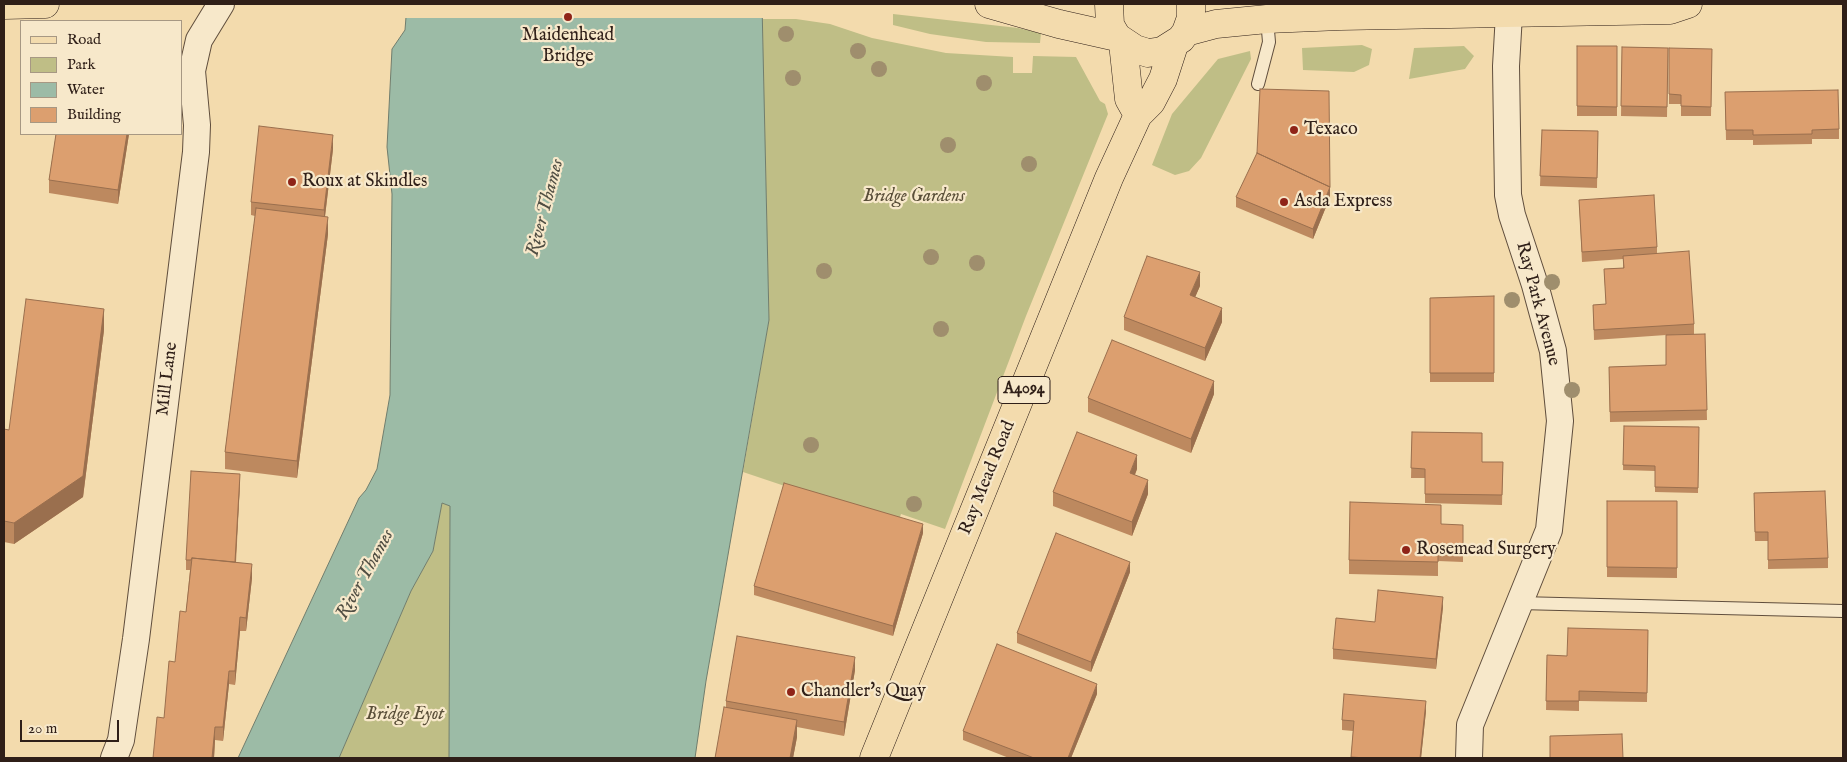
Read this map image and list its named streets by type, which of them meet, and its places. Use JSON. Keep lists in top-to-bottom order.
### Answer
{
  "streets": {
    "main road": ["A4094", "Ray Mead Road"],
    "street": ["Ray Park Avenue", "Mill Lane"]
  },
  "water": ["River Thames"],
  "parks": ["Bridge Gardens", "Bridge Eyot"],
  "places": [
    "Maidenhead Bridge",
    "Texaco",
    "Roux at Skindles",
    "Asda Express",
    "Rosemead Surgery",
    "Chandler's Quay"
  ],
  "legend": [
    "Road",
    "Park",
    "Water",
    "Building"
  ],
  "scale_bar": "20 m"
}
